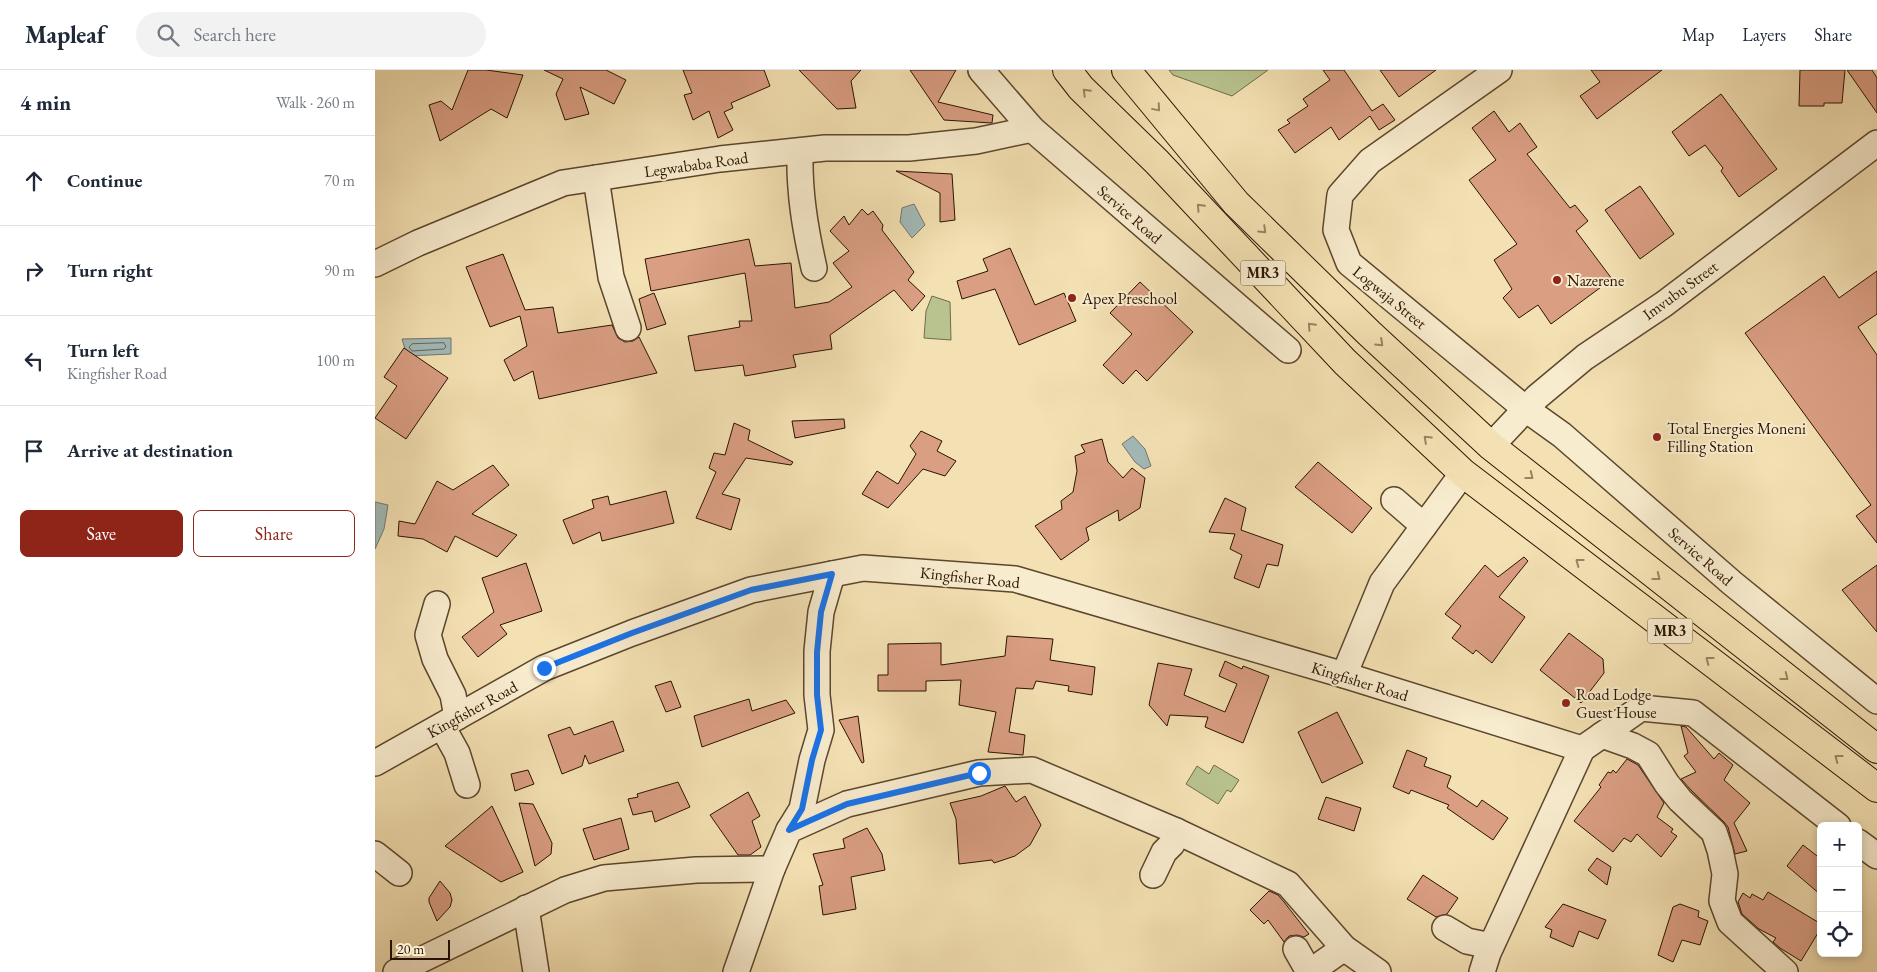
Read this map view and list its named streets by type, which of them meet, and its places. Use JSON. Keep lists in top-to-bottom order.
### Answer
{
  "streets": {
    "highway": ["MR3"],
    "street": [
      "Legwababa Road",
      "Service Road",
      "Imvubu Street",
      "Logwaja Street",
      "Kingfisher Road"
    ]
  },
  "crossings": [
    ["Legwababa Road", "Service Road"],
    ["Service Road", "Imvubu Street"],
    ["Service Road", "Logwaja Street"],
    ["MR3", "Imvubu Street"],
    ["Imvubu Street", "Logwaja Street"]
  ],
  "places": [
    "Nazerene",
    "Apex Preschool",
    "Total Energies Moneni Filling Station",
    "Road Lodge Guest House"
  ],
  "scale_bar": "20 m",
  "page": {
    "header": "Mapleaf",
    "search": "Search here",
    "nav": ["Map", "Layers", "Share"],
    "heading": ["4 min", "Walk · 260 m"],
    "list": [
      ["Continue", "70 m"],
      ["Turn right", "90 m"],
      ["Turn left", "Kingfisher Road", "100 m"],
      "Arrive at destination"
    ],
    "buttons": ["Save", "Share"],
    "map_buttons": ["+", "−"],
    "scale": "20 m"
  }
}
